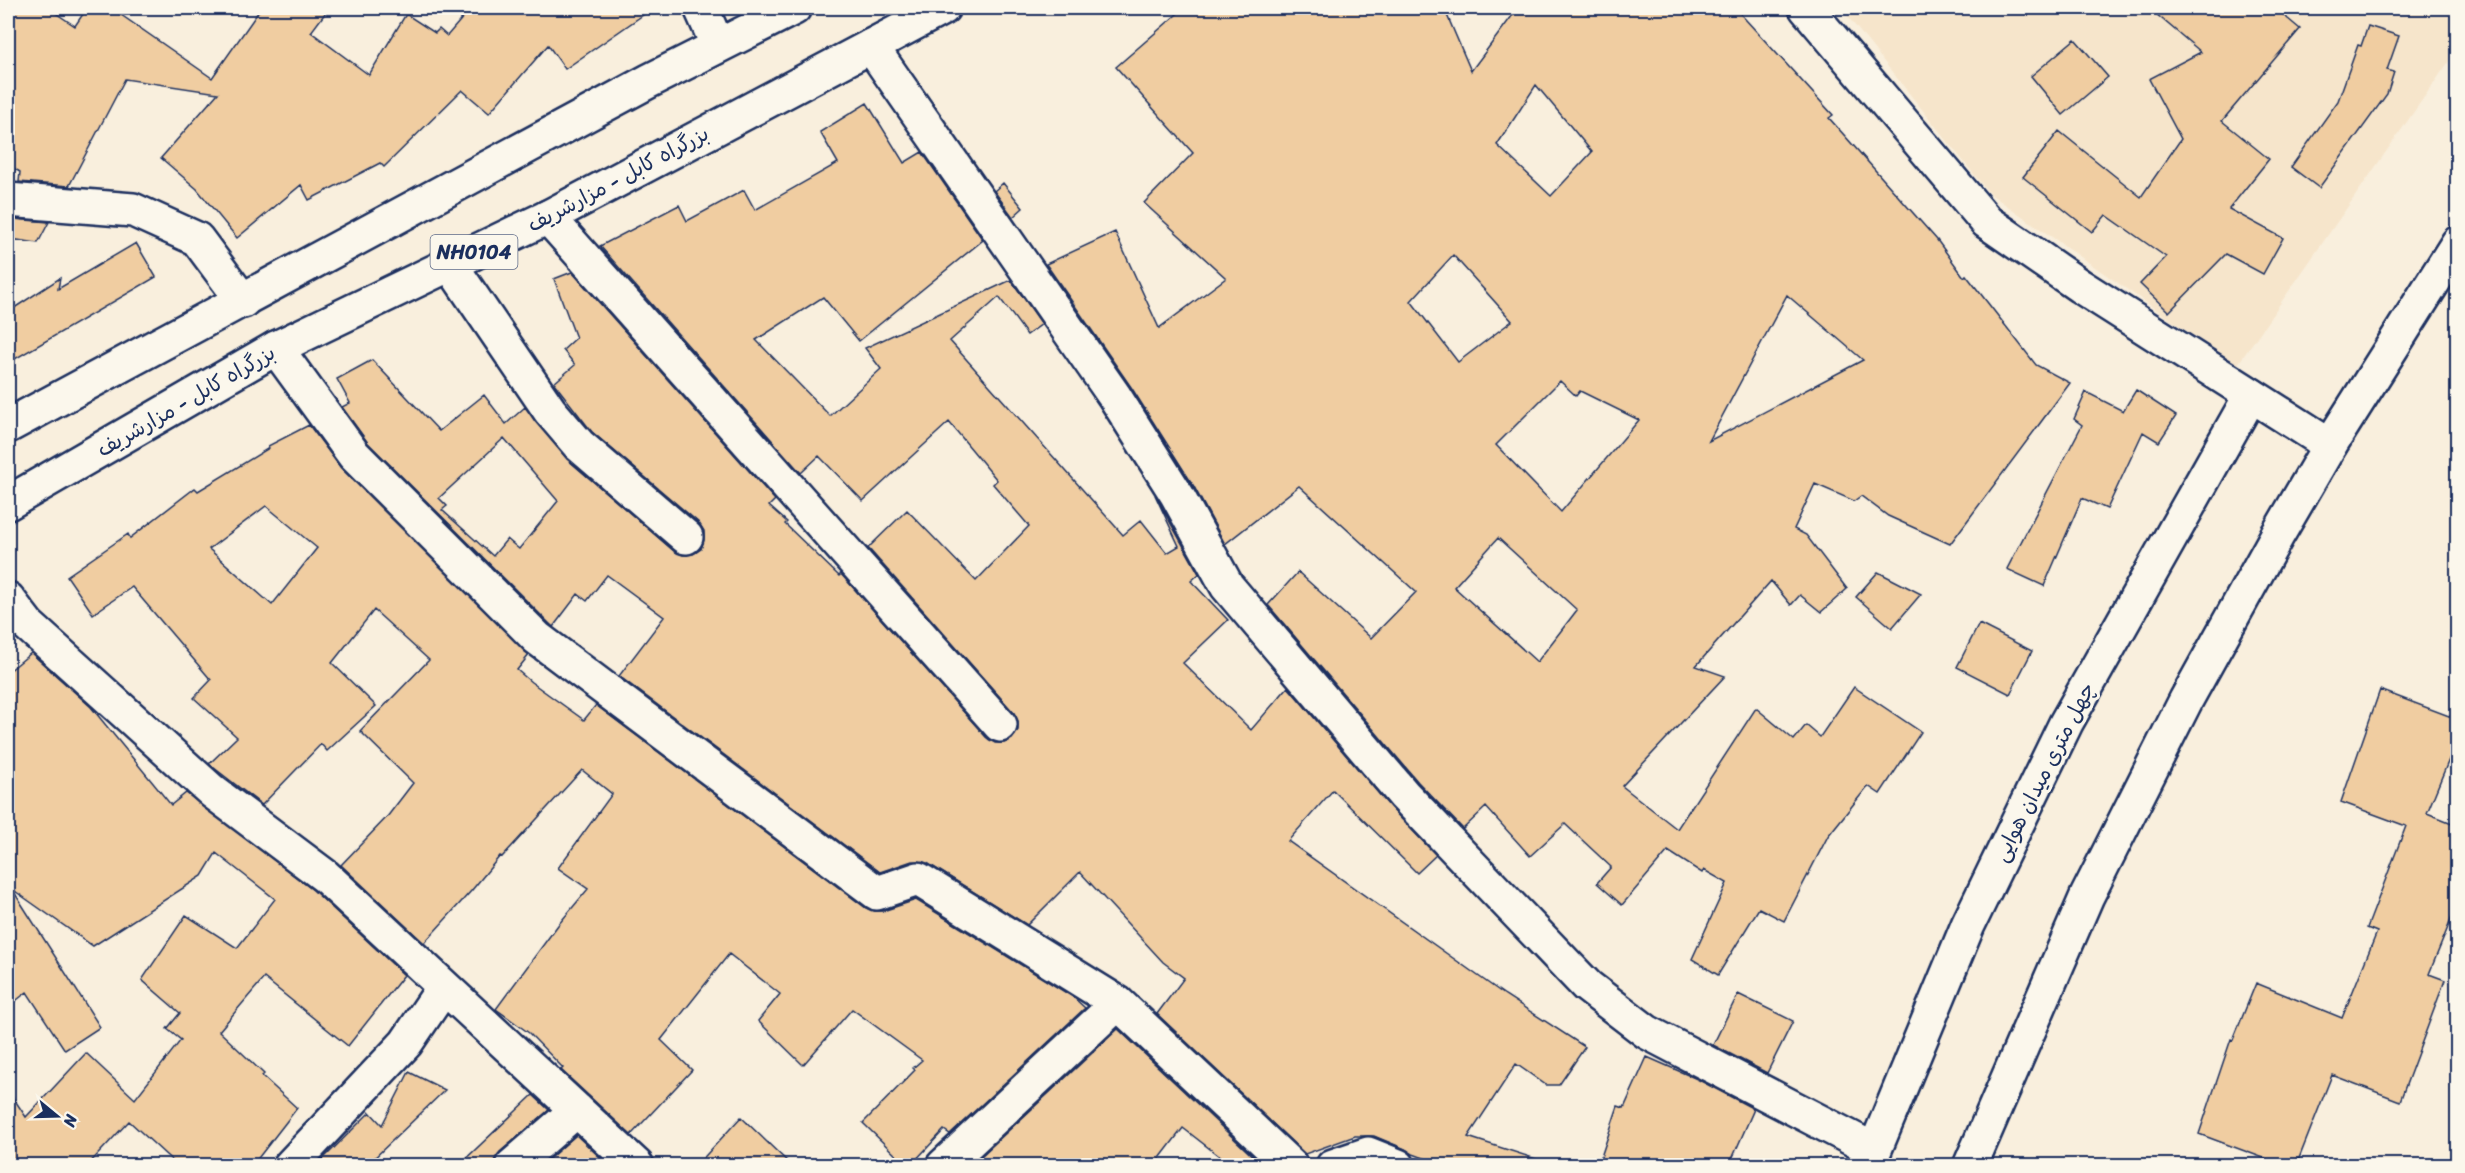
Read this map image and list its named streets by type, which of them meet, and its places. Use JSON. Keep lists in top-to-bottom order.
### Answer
{
  "streets": {
    "main road": ["بزرگراه کابل - مزارشریف", "NH0104", "چهل متری میدان هوایی"]
  },
  "north": "right"
}
